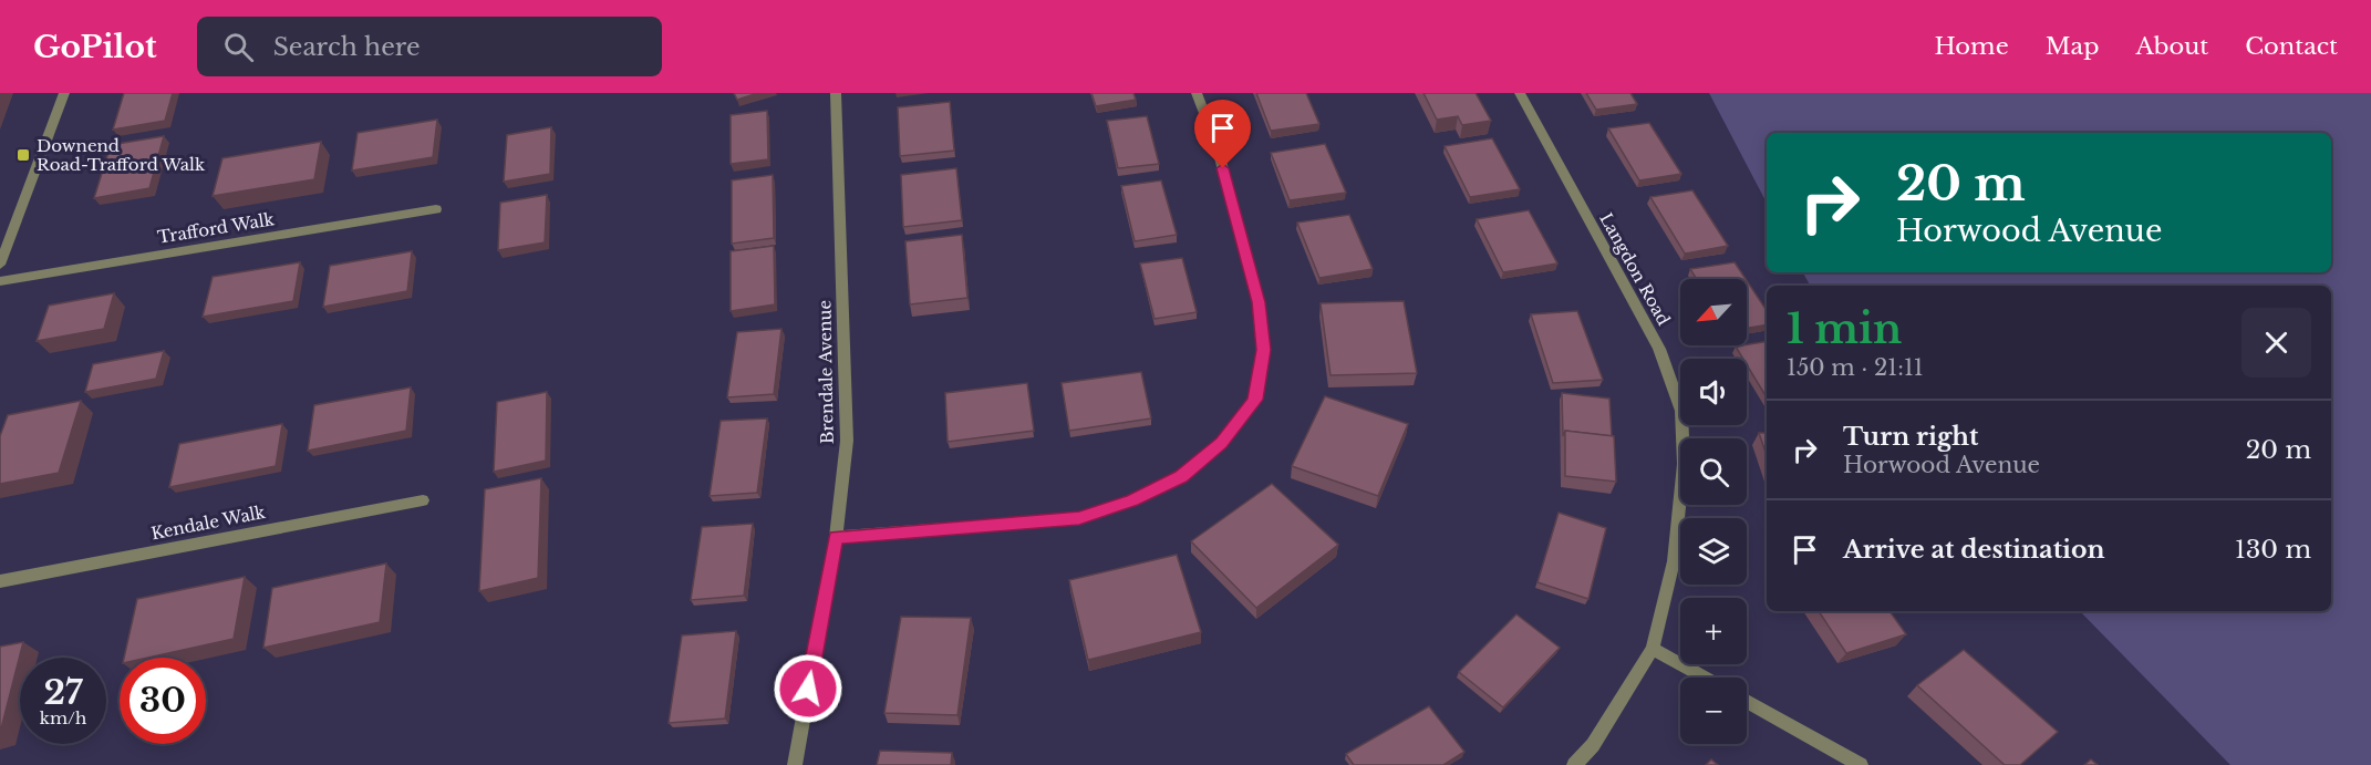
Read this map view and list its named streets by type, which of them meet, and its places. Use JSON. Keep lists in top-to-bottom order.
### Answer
{
  "streets": {
    "street": [
      "Trafford Walk",
      "Langdon Road",
      "Brendale Avenue",
      "Kendale Walk"
    ]
  },
  "places": {
    "transit": ["Downend Road-Trafford Walk"]
  },
  "north": "bottom left",
  "page": {
    "header": "GoPilot",
    "search": "Search here",
    "nav": [
      "Home",
      "Map",
      "About",
      "Contact"
    ],
    "turn": ["20 m", "Horwood Avenue"],
    "map_buttons": ["+", "−"],
    "heading": ["1 min", "150 m · 21:11"],
    "list": [
      {
        "name": "Turn right",
        "note": "Horwood Avenue",
        "value": "20 m"
      },
      {
        "name": "Arrive at destination",
        "value": "130 m"
      }
    ],
    "speed": "27 km/h",
    "limit": "30"
  }
}
